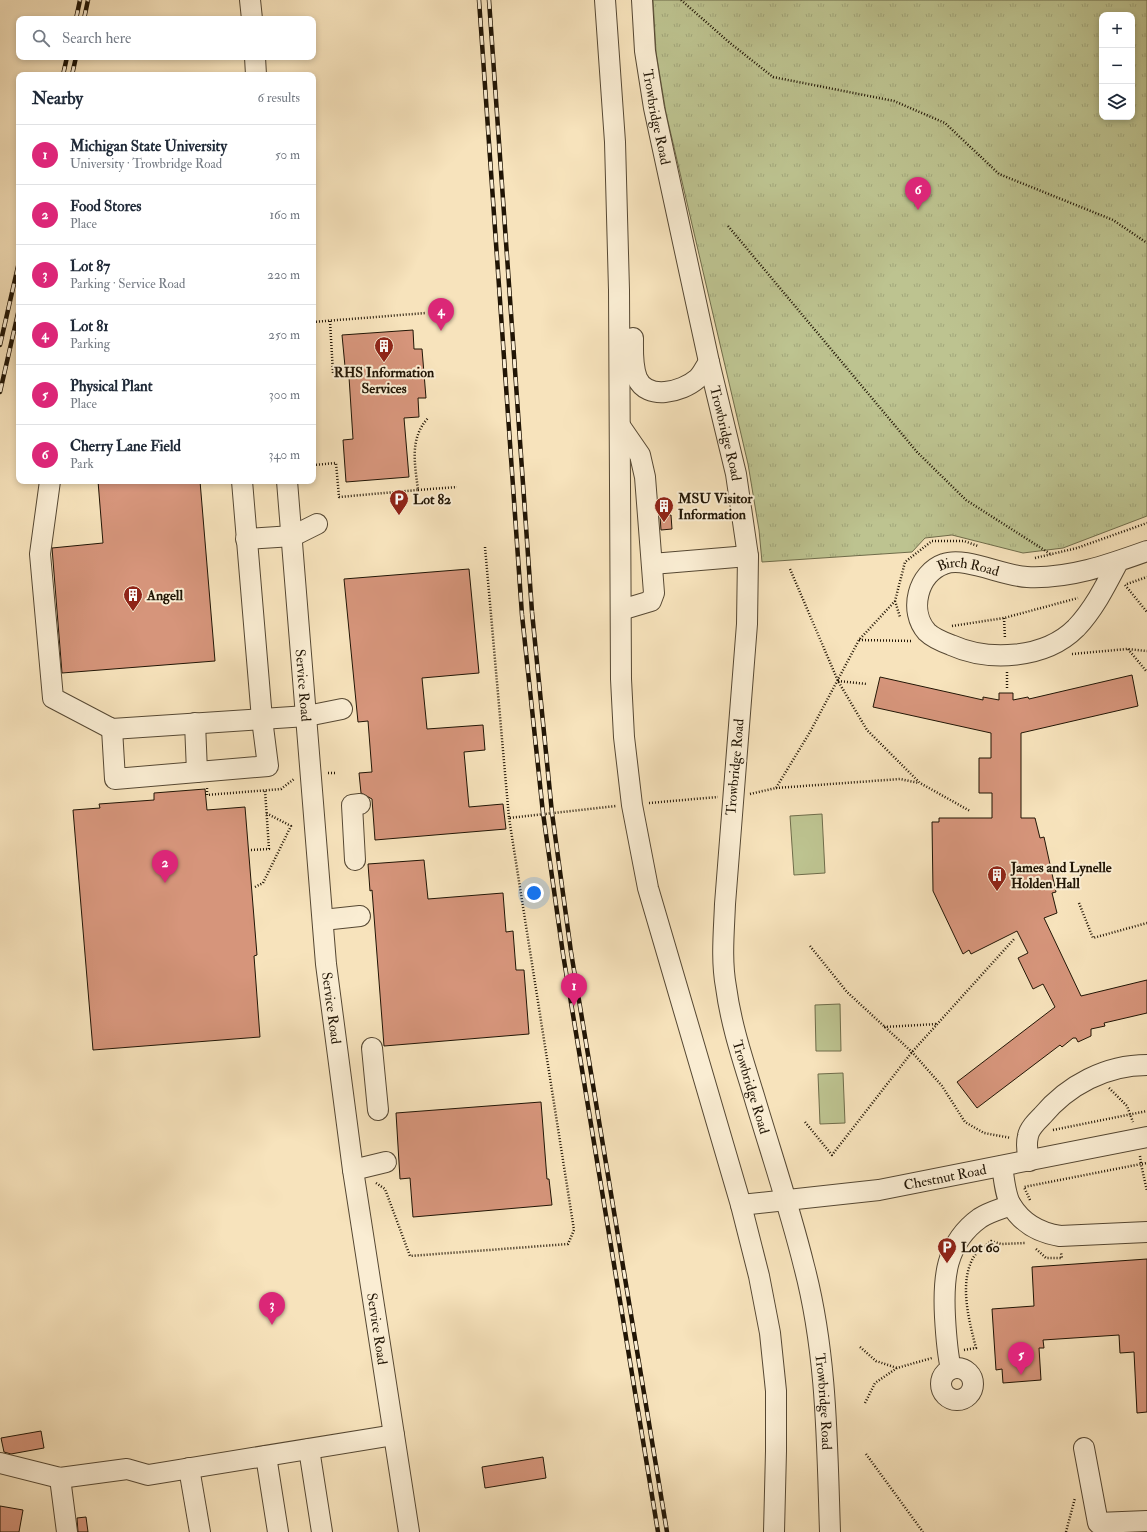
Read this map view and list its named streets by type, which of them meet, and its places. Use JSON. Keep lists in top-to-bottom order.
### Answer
{
  "streets": {
    "street": [
      "Trowbridge Road",
      "Birch Road",
      "Service Road",
      "Chestnut Road"
    ]
  },
  "crossings": [
    ["Trowbridge Road", "Chestnut Road"]
  ],
  "places": {
    "building": [
      "RHS Information Services",
      "MSU Visitor Information",
      "Angell",
      "James and Lynelle Holden Hall"
    ],
    "parking": ["Lot 82", "Lot 60"]
  },
  "page": {
    "map_buttons": ["+", "−"],
    "search": "Search here",
    "heading": ["Nearby", "6 results"],
    "list": [
      {
        "mark": "1",
        "name": "Michigan State University",
        "note": "University · Trowbridge Road",
        "value": "50 m"
      },
      {
        "mark": "2",
        "name": "Food Stores",
        "note": "Place",
        "value": "160 m"
      },
      {
        "mark": "3",
        "name": "Lot 87",
        "note": "Parking · Service Road",
        "value": "220 m"
      },
      {
        "mark": "4",
        "name": "Lot 81",
        "note": "Parking",
        "value": "250 m"
      },
      {
        "mark": "5",
        "name": "Physical Plant",
        "note": "Place",
        "value": "300 m"
      },
      {
        "mark": "6",
        "name": "Cherry Lane Field",
        "note": "Park",
        "value": "340 m"
      }
    ],
    "pins": [
      "6",
      "4",
      "2",
      "1",
      "3",
      "5"
    ]
  }
}
